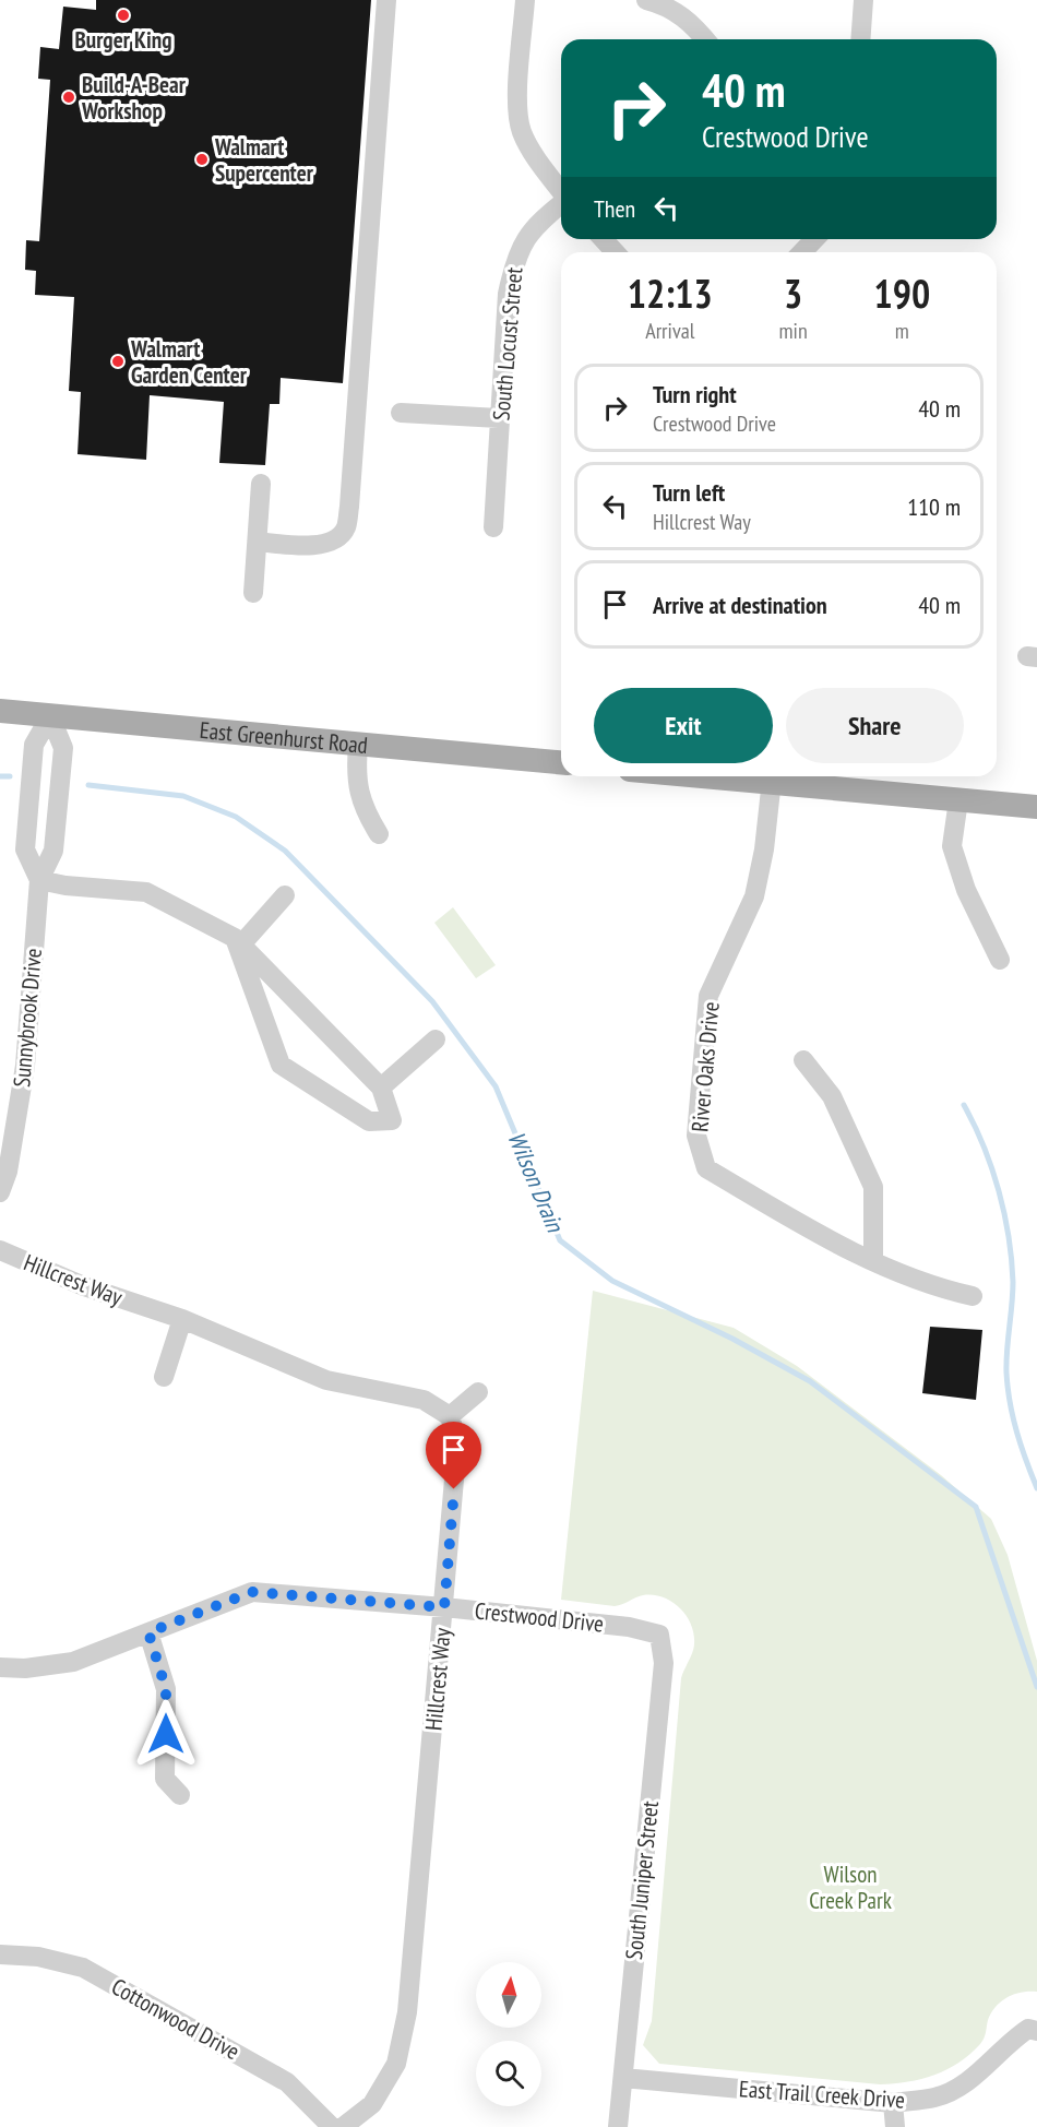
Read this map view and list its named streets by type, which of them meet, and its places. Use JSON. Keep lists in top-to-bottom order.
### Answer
{
  "streets": {
    "main road": ["East Greenhurst Road"],
    "street": [
      "South Locust Street",
      "Sunnybrook Drive",
      "River Oaks Drive",
      "Hillcrest Way",
      "Crestwood Drive",
      "South Juniper Street",
      "Cottonwood Drive",
      "East Trail Creek Drive"
    ]
  },
  "crossings": [
    ["East Greenhurst Road", "Sunnybrook Drive"],
    ["Hillcrest Way", "Crestwood Drive"],
    ["Crestwood Drive", "South Juniper Street"],
    ["South Juniper Street", "East Trail Creek Drive"]
  ],
  "water": ["Wilson Drain"],
  "parks": ["Wilson Creek Park"],
  "places": [
    "Burger King",
    "Build-A-Bear Workshop",
    "Walmart Supercenter",
    "Walmart Garden Center"
  ],
  "north": "top",
  "page": {
    "turn": ["40 m", "Crestwood Drive"],
    "then": "Then",
    "eta": [
      "12:13",
      "Arrival",
      "3",
      "min",
      "190",
      "m"
    ],
    "list": [
      {
        "name": "Turn right",
        "note": "Crestwood Drive",
        "value": "40 m"
      },
      {
        "name": "Turn left",
        "note": "Hillcrest Way",
        "value": "110 m"
      },
      {
        "name": "Arrive at destination",
        "value": "40 m"
      }
    ],
    "buttons": ["Exit", "Share"]
  }
}
